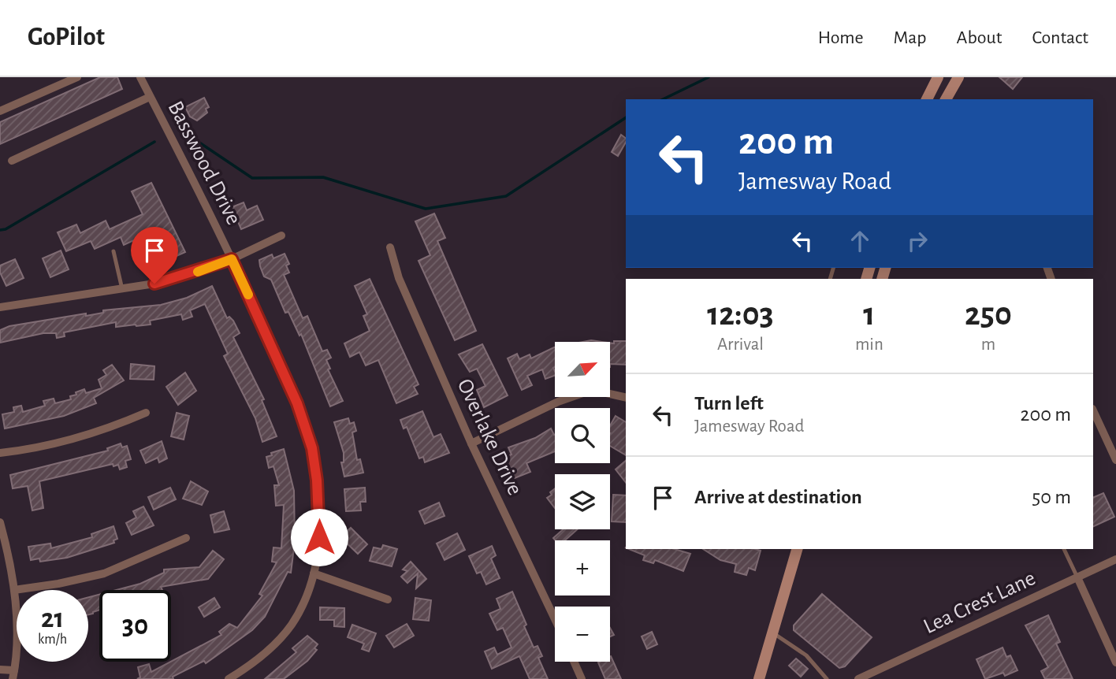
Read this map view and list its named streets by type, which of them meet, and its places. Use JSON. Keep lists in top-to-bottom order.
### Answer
{
  "streets": {
    "street": ["Basswood Drive", "Overlake Drive", "Lea Crest Lane"]
  },
  "north": "top right",
  "page": {
    "header": "GoPilot",
    "nav": [
      "Home",
      "Map",
      "About",
      "Contact"
    ],
    "turn": ["200 m", "Jamesway Road"],
    "eta": [
      "12:03",
      "Arrival",
      "1",
      "min",
      "250",
      "m"
    ],
    "map_buttons": ["+", "−"],
    "list": [
      {
        "name": "Turn left",
        "note": "Jamesway Road",
        "value": "200 m"
      },
      {
        "name": "Arrive at destination",
        "value": "50 m"
      }
    ],
    "speed": "21 km/h",
    "limit": "30"
  }
}
